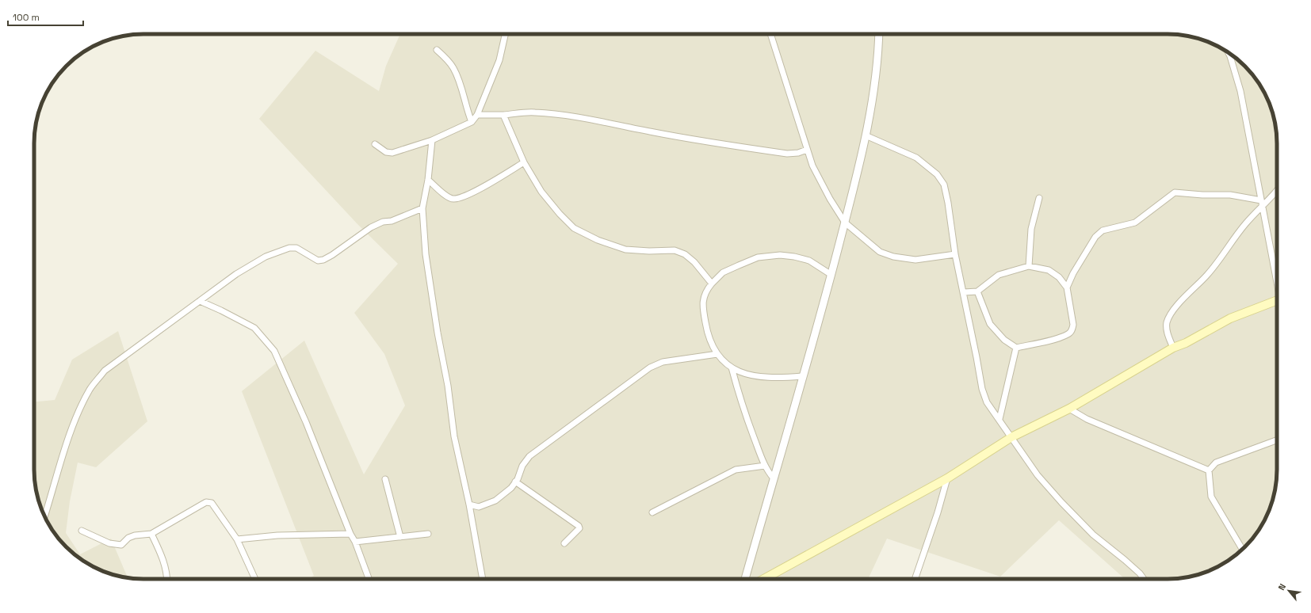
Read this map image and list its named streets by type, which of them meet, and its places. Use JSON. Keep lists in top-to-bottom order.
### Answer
{
  "scale_bar": "100 m",
  "north": "top left"
}
